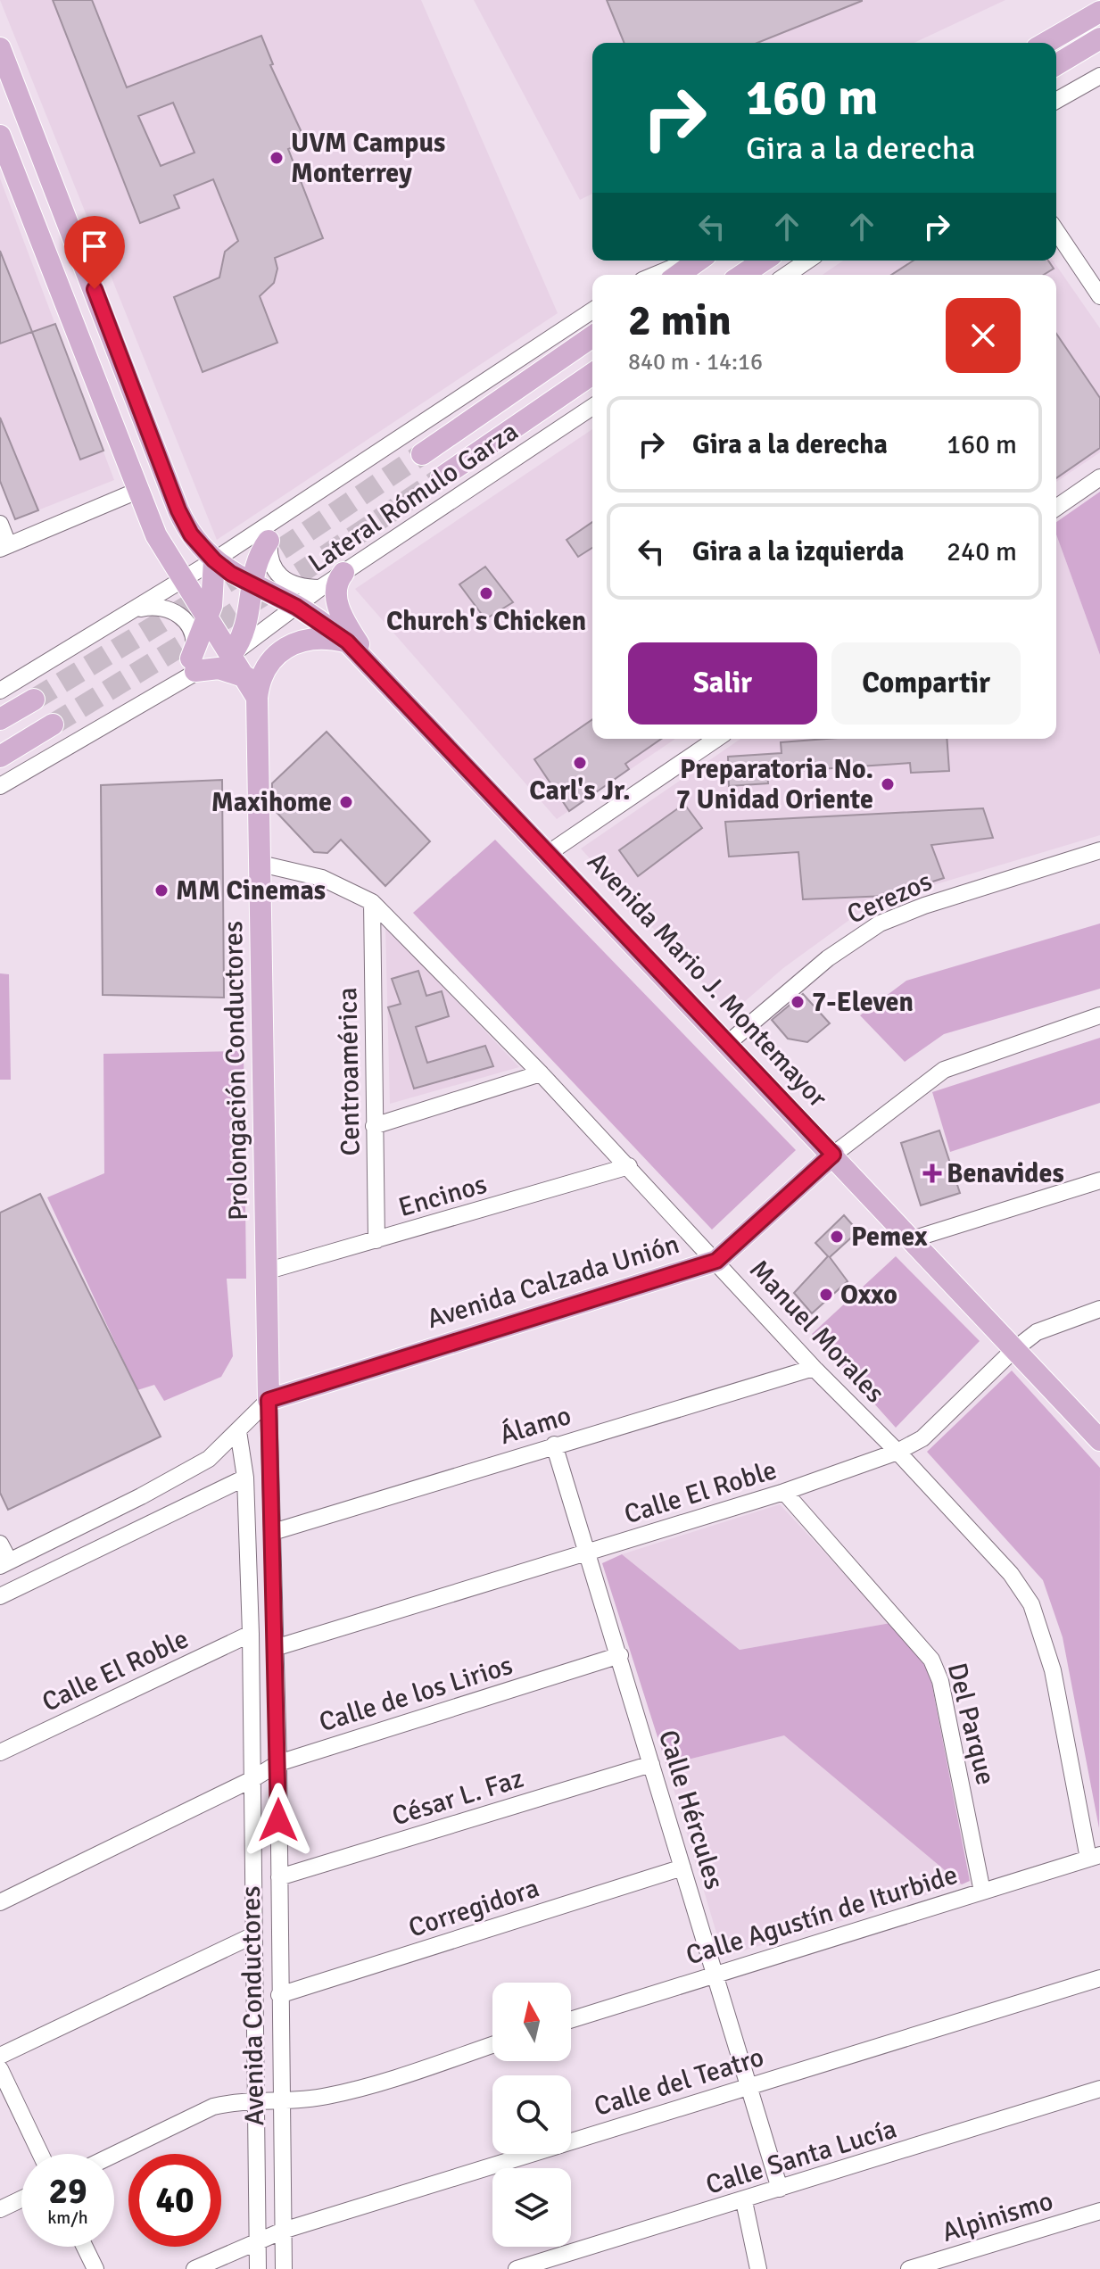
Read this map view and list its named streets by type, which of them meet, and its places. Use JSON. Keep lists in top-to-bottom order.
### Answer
{
  "streets": {
    "main road": ["Avenida Mario J. Montemayor", "Prolongación Conductores", "Avenida Calzada Unión"],
    "street": [
      "Lateral Rómulo Garza",
      "Cerezos",
      "Centroamérica",
      "Encinos",
      "Manuel Morales",
      "Álamo",
      "Calle El Roble",
      "Calle de los Lirios",
      "Del Parque",
      "César L. Faz",
      "Calle Hércules",
      "Corregidora",
      "Calle Agustín de Iturbide",
      "Avenida Conductores",
      "Calle del Teatro",
      "Calle Santa Lucía",
      "Alpinismo"
    ]
  },
  "crossings": [
    ["Lateral Rómulo Garza", "Avenida Mario J. Montemayor"],
    ["Cerezos", "Avenida Mario J. Montemayor"],
    ["Avenida Mario J. Montemayor", "Avenida Calzada Unión"],
    ["Avenida Mario J. Montemayor", "Calle El Roble"],
    ["Prolongación Conductores", "Encinos"],
    ["Prolongación Conductores", "Avenida Calzada Unión"],
    ["Prolongación Conductores", "Manuel Morales"],
    ["Prolongación Conductores", "Avenida Conductores"],
    ["Centroamérica", "Encinos"],
    ["Centroamérica", "Manuel Morales"],
    ["Encinos", "Manuel Morales"],
    ["Avenida Calzada Unión", "Manuel Morales"],
    ["Avenida Calzada Unión", "Avenida Conductores"],
    ["Manuel Morales", "Álamo"],
    ["Manuel Morales", "Calle El Roble"],
    ["Manuel Morales", "Calle Agustín de Iturbide"],
    ["Álamo", "Calle Hércules"],
    ["Álamo", "Avenida Conductores"],
    ["Calle El Roble", "Del Parque"],
    ["Calle El Roble", "Calle Hércules"],
    ["Calle El Roble", "Avenida Conductores"],
    ["Calle de los Lirios", "Calle Hércules"],
    ["Calle de los Lirios", "Avenida Conductores"],
    ["Del Parque", "Calle Agustín de Iturbide"],
    ["César L. Faz", "Calle Hércules"],
    ["César L. Faz", "Avenida Conductores"],
    ["Calle Hércules", "Corregidora"],
    ["Calle Hércules", "Calle Agustín de Iturbide"],
    ["Calle Hércules", "Calle del Teatro"],
    ["Calle Hércules", "Calle Santa Lucía"],
    ["Corregidora", "Avenida Conductores"],
    ["Avenida Conductores", "Calle del Teatro"]
  ],
  "places": {
    "other": [
      "UVM Campus Monterrey",
      "Church's Chicken",
      "Carl's Jr.",
      "Preparatoria No. 7 Unidad Oriente",
      "Maxihome",
      "MM Cinemas",
      "7-Eleven",
      "Pemex",
      "Oxxo"
    ],
    "health": ["Benavides"]
  },
  "north": "top",
  "page": {
    "turn": ["160 m", "Gira a la derecha"],
    "heading": ["2 min", "840 m · 14:16"],
    "list": [
      {
        "name": "Gira a la derecha",
        "value": "160 m"
      },
      {
        "name": "Gira a la izquierda",
        "value": "240 m"
      }
    ],
    "buttons": ["Salir", "Compartir"],
    "speed": "29 km/h",
    "limit": "40"
  }
}
